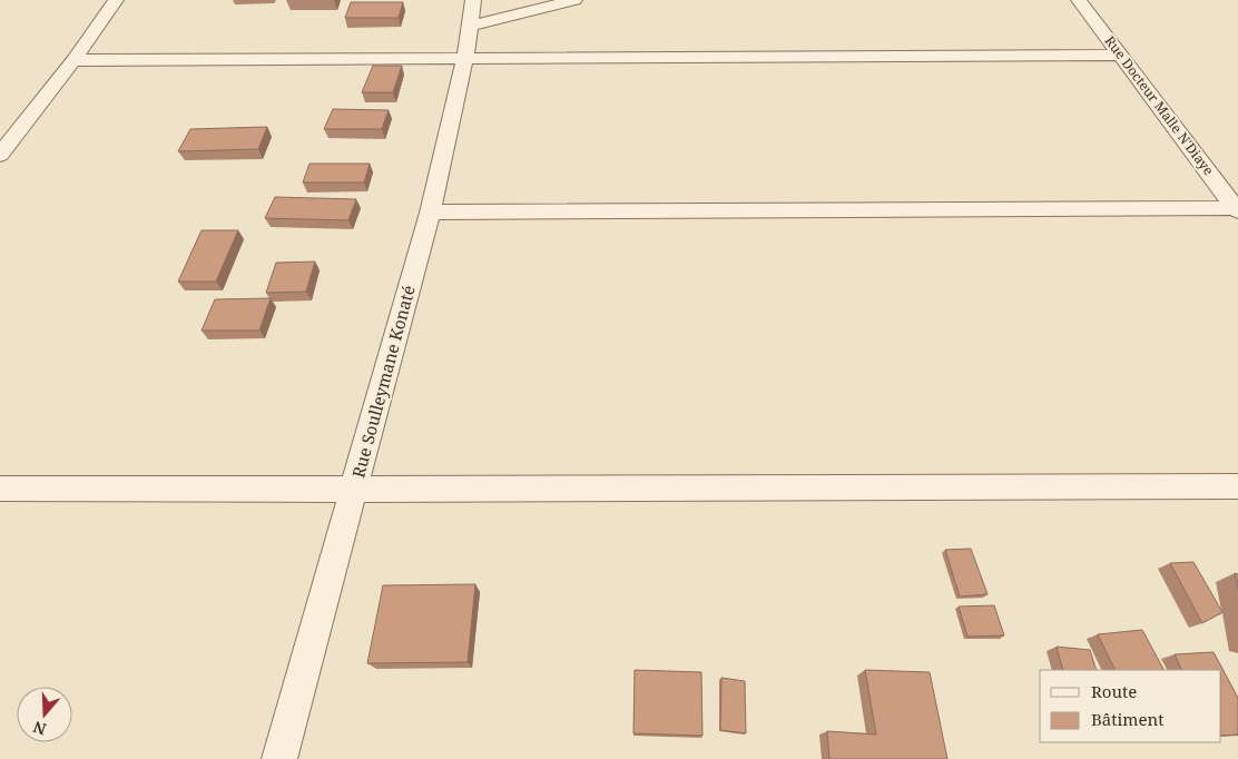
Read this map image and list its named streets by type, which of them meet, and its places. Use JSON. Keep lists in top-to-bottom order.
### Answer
{
  "streets": {
    "street": ["Rue Docteur Malle N'Diaye", "Rue Soulleymane Konaté"]
  },
  "legend": ["Route", "Bâtiment"],
  "north": "bottom"
}
